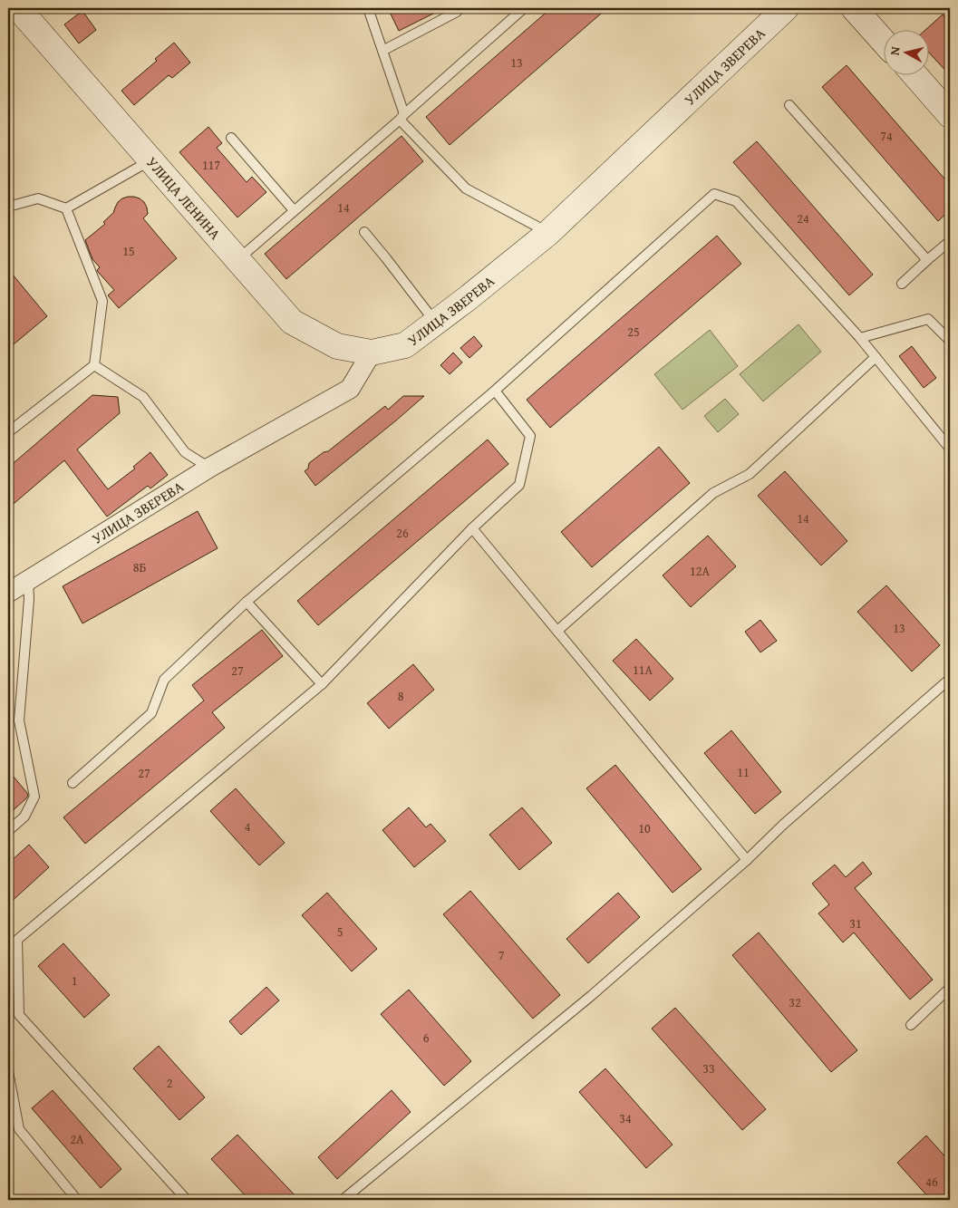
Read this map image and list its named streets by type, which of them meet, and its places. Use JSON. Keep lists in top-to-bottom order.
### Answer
{
  "streets": {
    "main road": ["УЛИЦА ЗВЕРЕВА", "УЛИЦА ЛЕНИНА"]
  },
  "crossings": [
    ["УЛИЦА ЗВЕРЕВА", "УЛИЦА ЛЕНИНА"]
  ],
  "house_numbers": [
    "13",
    "74",
    "117",
    "14",
    "24",
    "15",
    "25",
    "14",
    "26",
    "8Б",
    "12А",
    "13",
    "11А",
    "27",
    "8",
    "11",
    "27",
    "4",
    "10",
    "31",
    "5",
    "7",
    "1",
    "32",
    "6",
    "33",
    "2",
    "34",
    "2А",
    "46"
  ],
  "north": "left"
}
